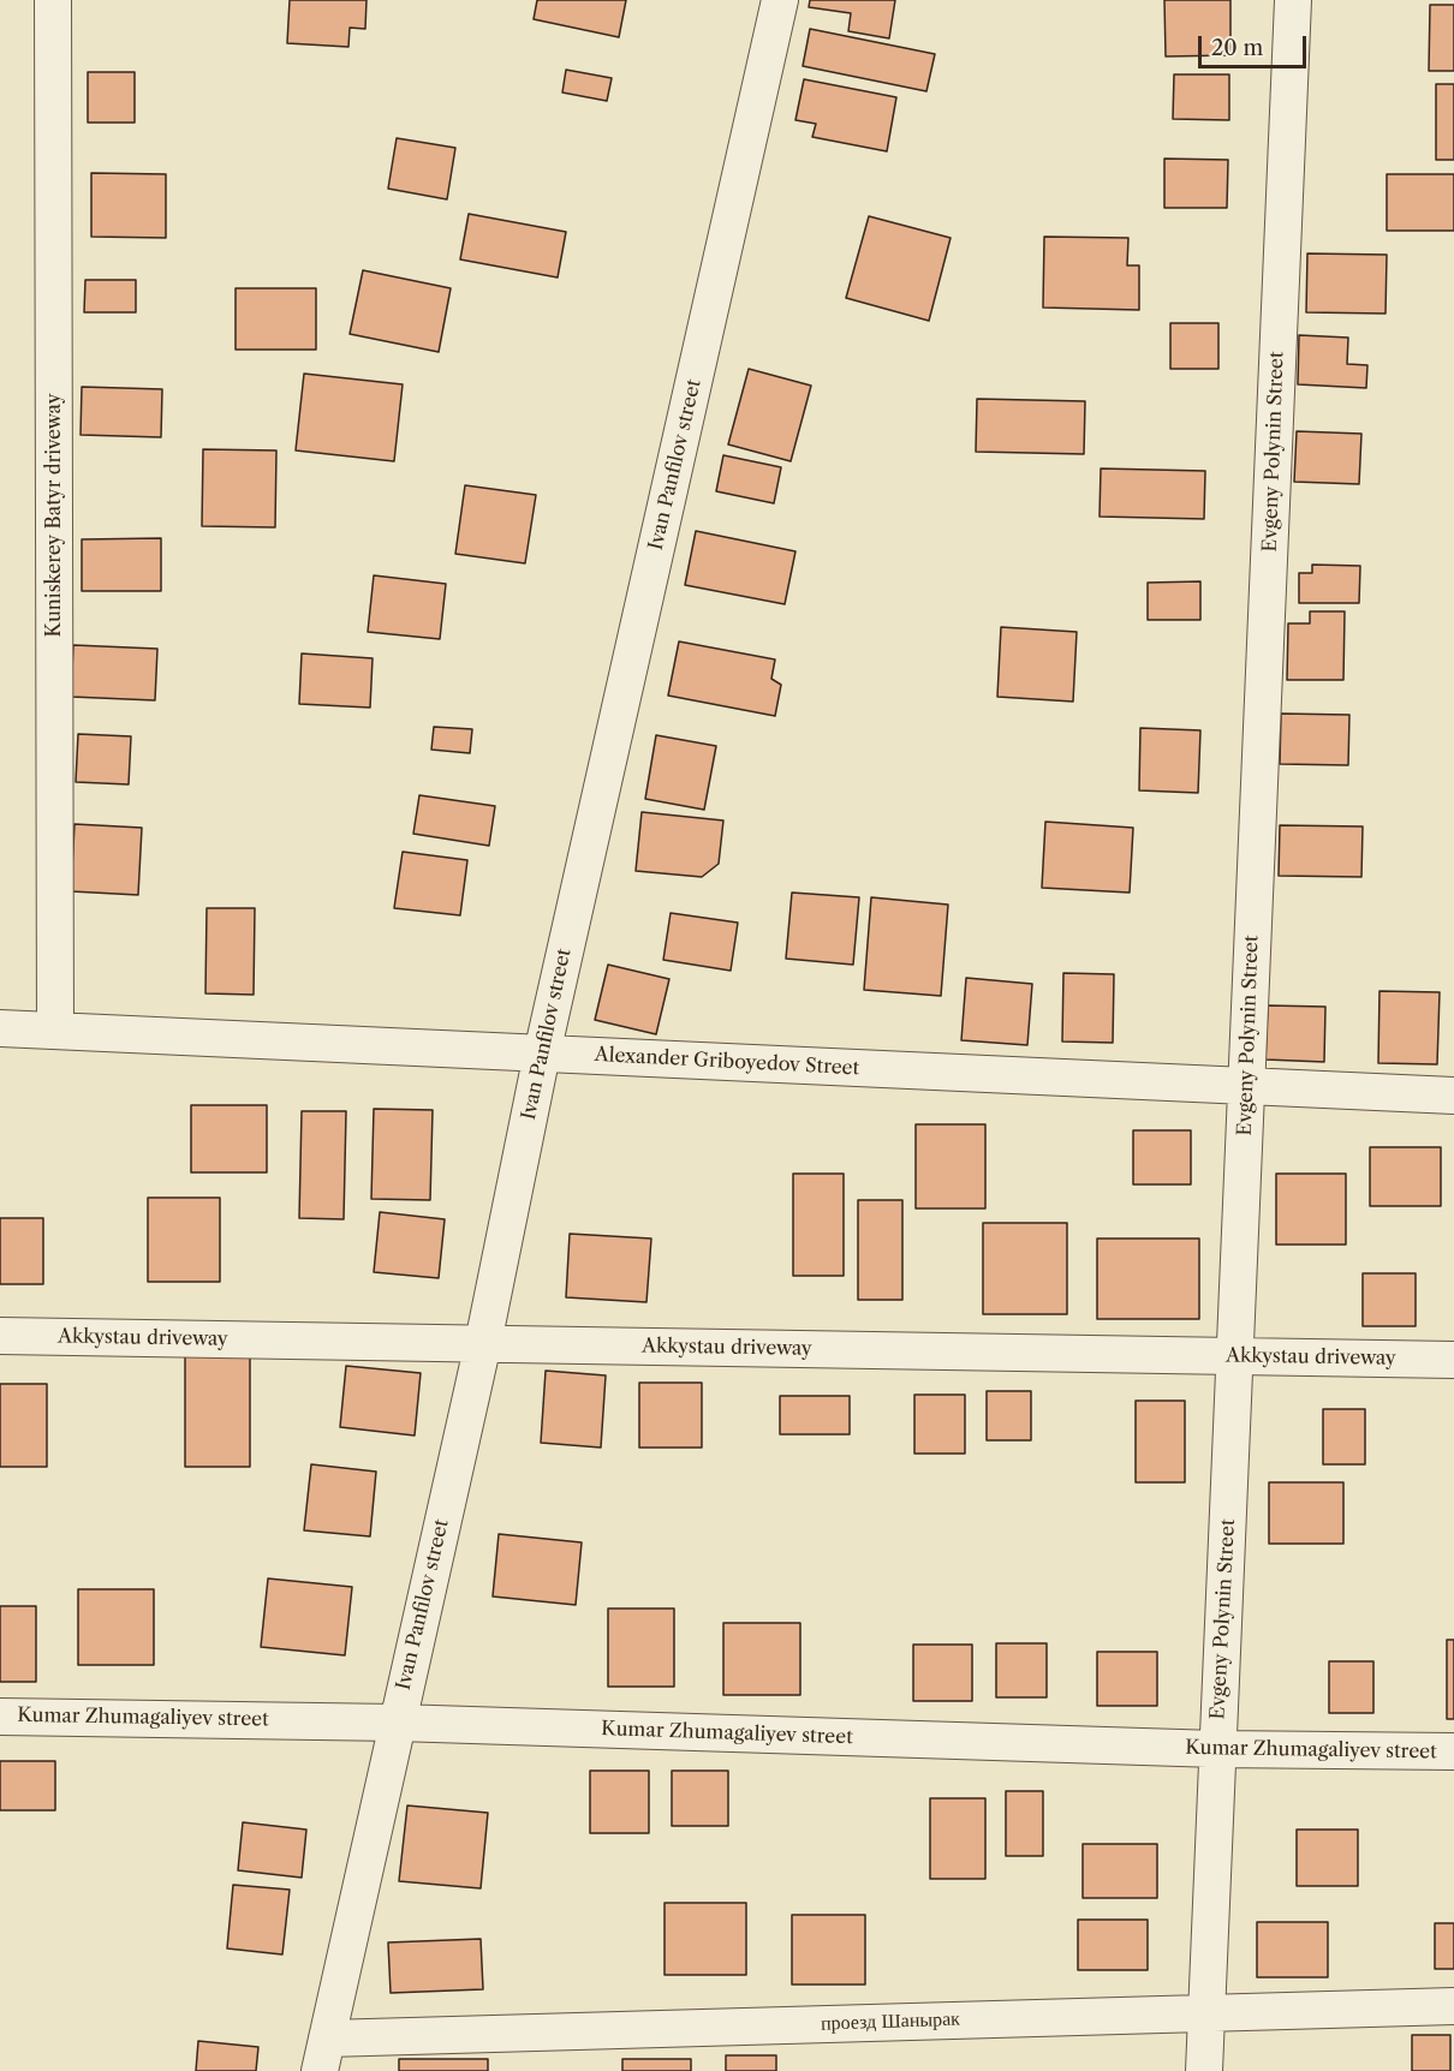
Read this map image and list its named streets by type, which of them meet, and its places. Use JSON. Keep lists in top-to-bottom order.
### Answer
{
  "streets": {
    "street": [
      "Evgeny Polynin Street",
      "Ivan Panfilov street",
      "Kuniskerey Batyr driveway",
      "Alexander Griboyedov Street",
      "Akkystau driveway",
      "Kumar Zhumagaliyev street",
      "проезд Шанырак"
    ]
  },
  "crossings": [
    ["Evgeny Polynin Street", "Alexander Griboyedov Street"],
    ["Evgeny Polynin Street", "Akkystau driveway"],
    ["Evgeny Polynin Street", "Kumar Zhumagaliyev street"],
    ["Evgeny Polynin Street", "проезд Шанырак"],
    ["Ivan Panfilov street", "Alexander Griboyedov Street"],
    ["Ivan Panfilov street", "Akkystau driveway"],
    ["Ivan Panfilov street", "Kumar Zhumagaliyev street"],
    ["Ivan Panfilov street", "проезд Шанырак"],
    ["Kuniskerey Batyr driveway", "Alexander Griboyedov Street"]
  ],
  "scale_bar": "20 m"
}
